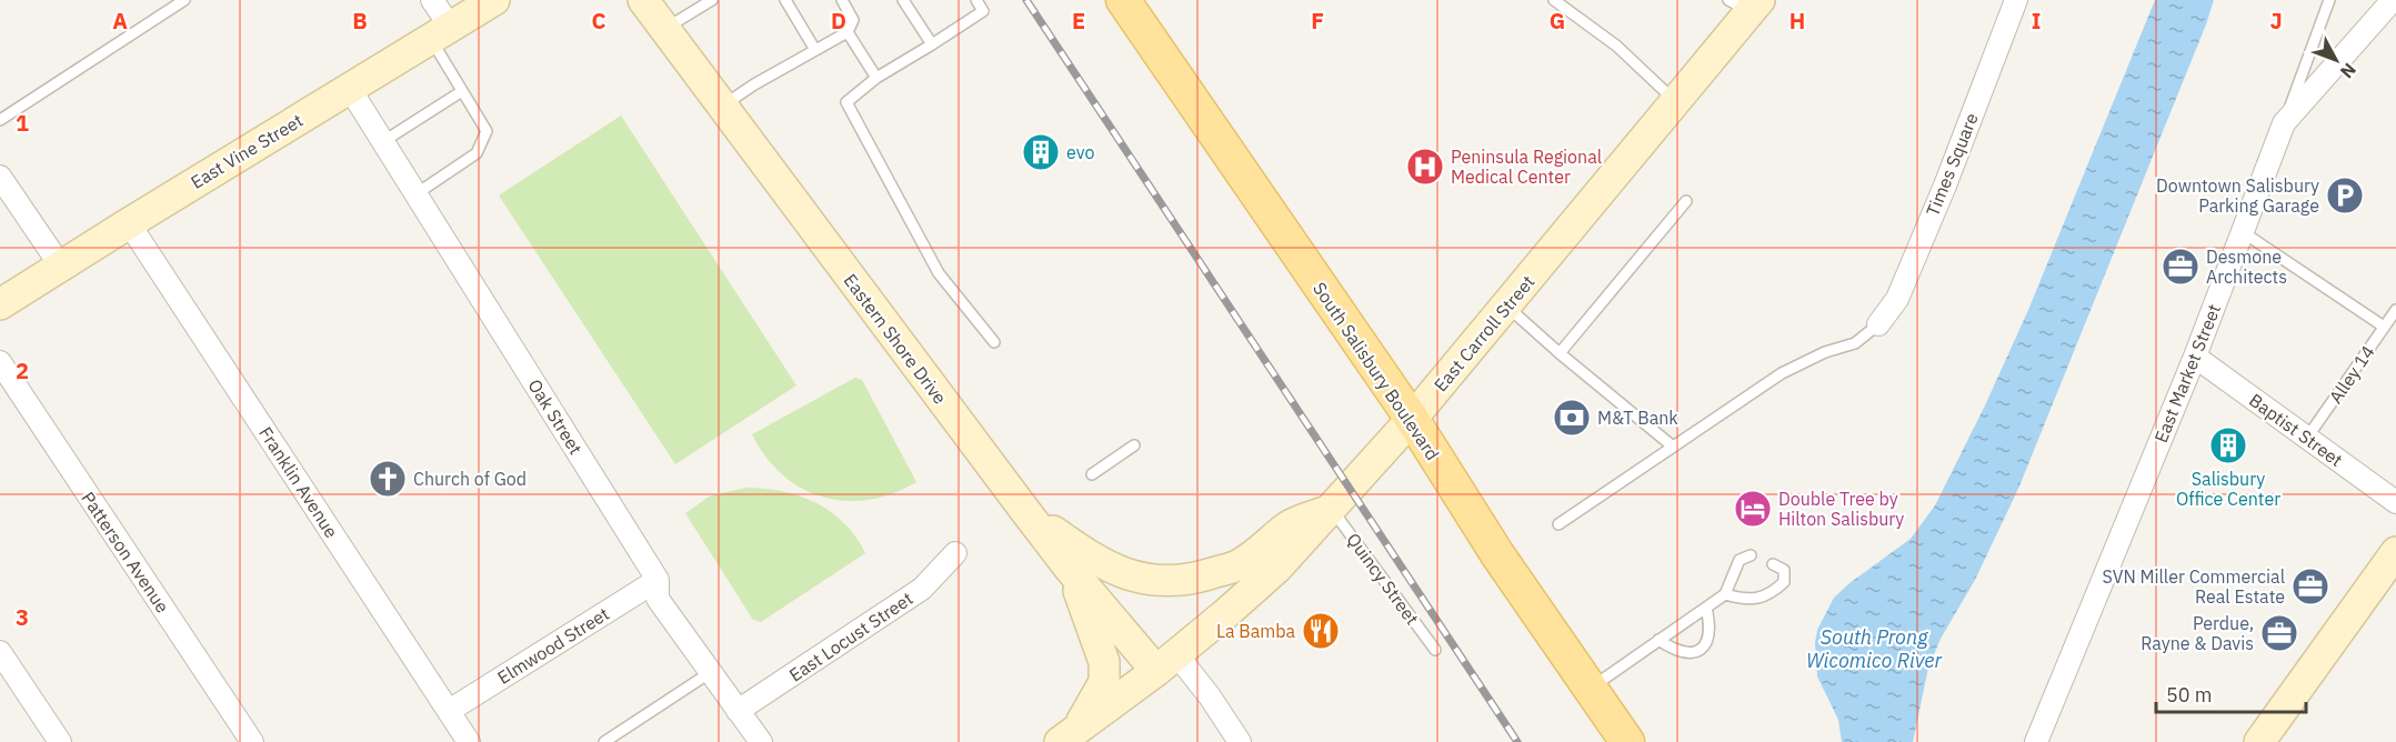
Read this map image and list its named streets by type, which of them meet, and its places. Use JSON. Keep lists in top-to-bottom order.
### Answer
{
  "streets": {
    "main road": ["South Salisbury Boulevard"],
    "street": [
      "East Vine Street",
      "Times Square",
      "East Carroll Street",
      "Eastern Shore Drive",
      "East Market Street",
      "Oak Street",
      "Baptist Street",
      "Franklin Avenue",
      "Patterson Avenue",
      "East Locust Street",
      "Elmwood Street"
    ],
    "lane": ["Alley 14", "Quincy Street"]
  },
  "crossings": [
    ["East Vine Street", "Oak Street"],
    ["East Vine Street", "Franklin Avenue"],
    ["East Carroll Street", "Eastern Shore Drive"],
    ["East Carroll Street", "South Salisbury Boulevard"],
    ["East Carroll Street", "Quincy Street"],
    ["East Market Street", "Baptist Street"],
    ["Alley 14", "Baptist Street"],
    ["Oak Street", "East Locust Street"],
    ["Oak Street", "Elmwood Street"],
    ["Franklin Avenue", "Elmwood Street"]
  ],
  "water": ["South Prong Wicomico River"],
  "places": {
    "building": ["evo", "Salisbury Office Center"],
    "hospital": ["Peninsula Regional Medical Center"],
    "parking": ["Downtown Salisbury Parking Garage"],
    "office": ["Desmone Architects", "SVN Miller Commercial Real Estate", "Perdue, Rayne & Davis"],
    "bank": ["M&T Bank"],
    "church": ["Church of God"],
    "hotel": ["Double Tree by Hilton Salisbury"],
    "restaurant": ["La Bamba"]
  },
  "scale_bar": "50 m",
  "north": "bottom right",
  "grid": {
    "columns": [
      "A",
      "B",
      "C",
      "D",
      "E",
      "F",
      "G",
      "H",
      "I",
      "J"
    ],
    "rows": ["1", "2", "3"]
  }
}
